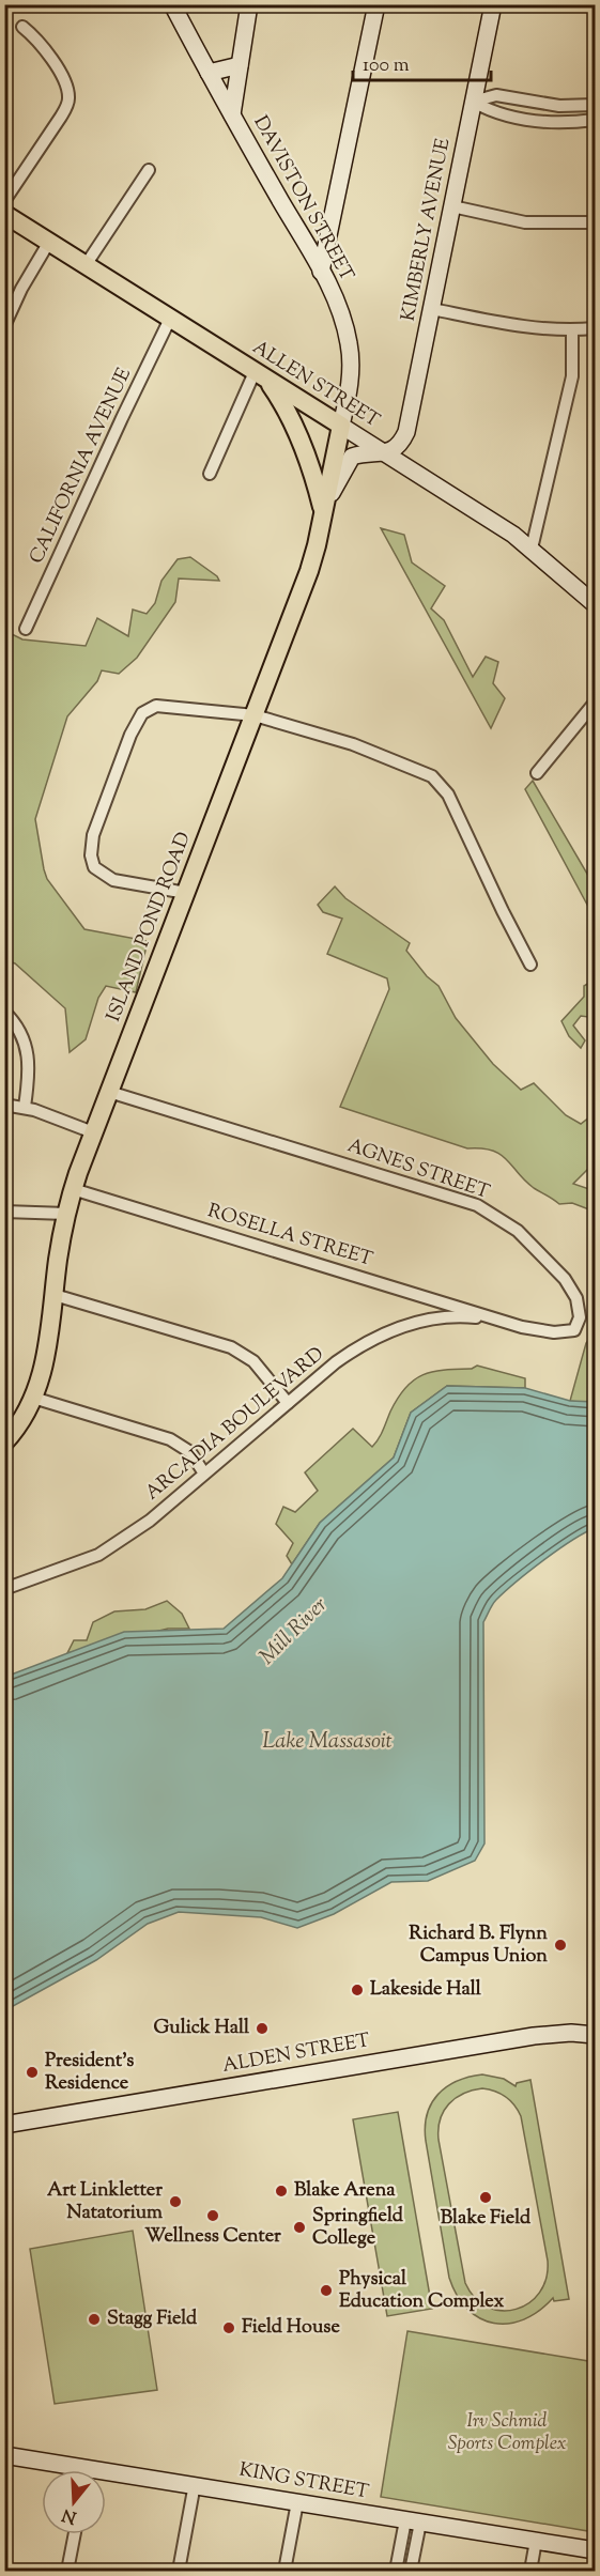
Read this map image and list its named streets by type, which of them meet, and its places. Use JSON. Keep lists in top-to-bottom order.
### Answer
{
  "streets": {
    "main road": [
      "DAVISTON STREET",
      "KIMBERLY AVENUE",
      "ALLEN STREET",
      "ISLAND POND ROAD",
      "ALDEN STREET",
      "KING STREET"
    ],
    "street": [
      "CALIFORNIA AVENUE",
      "AGNES STREET",
      "ROSELLA STREET",
      "ARCADIA BOULEVARD"
    ]
  },
  "crossings": [
    ["DAVISTON STREET", "ALLEN STREET"],
    ["DAVISTON STREET", "ISLAND POND ROAD"],
    ["KIMBERLY AVENUE", "ALLEN STREET"],
    ["ALLEN STREET", "CALIFORNIA AVENUE"],
    ["ALLEN STREET", "ISLAND POND ROAD"],
    ["ISLAND POND ROAD", "AGNES STREET"],
    ["ISLAND POND ROAD", "ROSELLA STREET"],
    ["AGNES STREET", "ROSELLA STREET"],
    ["AGNES STREET", "ARCADIA BOULEVARD"],
    ["ROSELLA STREET", "ARCADIA BOULEVARD"]
  ],
  "water": ["Mill River", "Lake Massasoit"],
  "parks": ["Irv Schmid Sports Complex"],
  "places": [
    "Richard B. Flynn Campus Union",
    "Lakeside Hall",
    "Gulick Hall",
    "President’s Residence",
    "Blake Arena",
    "Blake Field",
    "Art Linkletter Natatorium",
    "Wellness Center",
    "Springfield College",
    "Physical Education Complex",
    "Stagg Field",
    "Field House"
  ],
  "scale_bar": "100 m",
  "north": "bottom"
}
